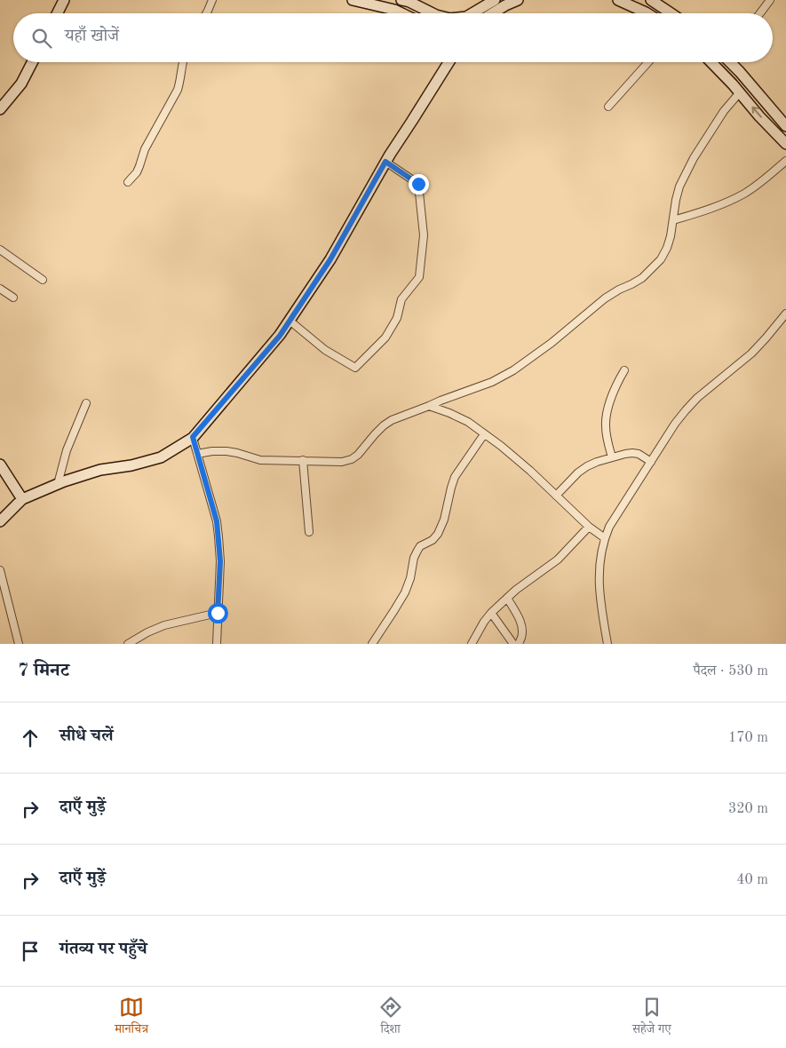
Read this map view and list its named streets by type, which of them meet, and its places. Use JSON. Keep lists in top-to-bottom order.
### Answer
{
  "page": {
    "search": "यहाँ खोजें",
    "heading": ["7 मिनट", "पैदल · 530 m"],
    "list": [
      ["सीधे चलें", "170 m"],
      ["दाएँ मुड़ें", "320 m"],
      ["दाएँ मुड़ें", "40 m"],
      "गंतव्य पर पहुँचे"
    ],
    "nav": ["मानचित्र", "दिशा", "सहेजे गए"]
  }
}
